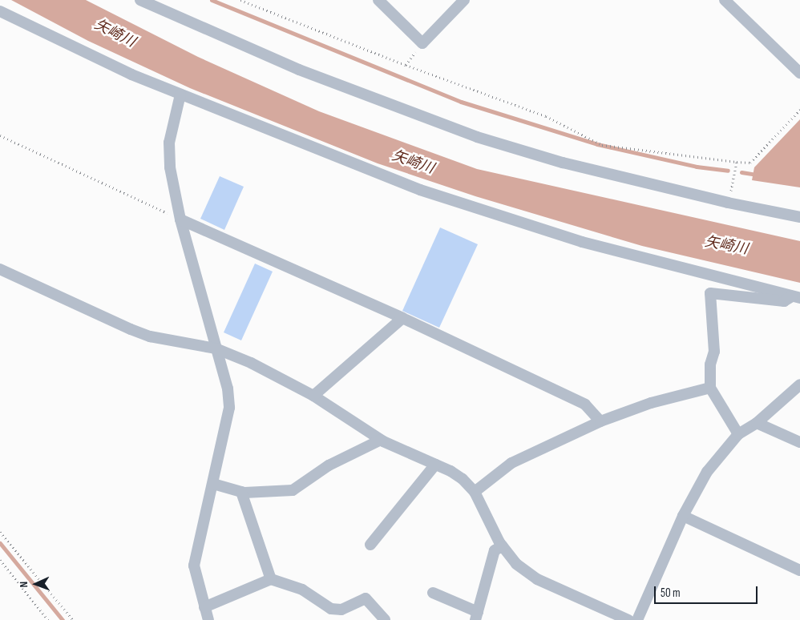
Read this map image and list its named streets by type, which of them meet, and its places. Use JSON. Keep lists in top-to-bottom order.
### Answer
{
  "water": ["矢崎川"],
  "scale_bar": "50 m",
  "north": "left"
}
